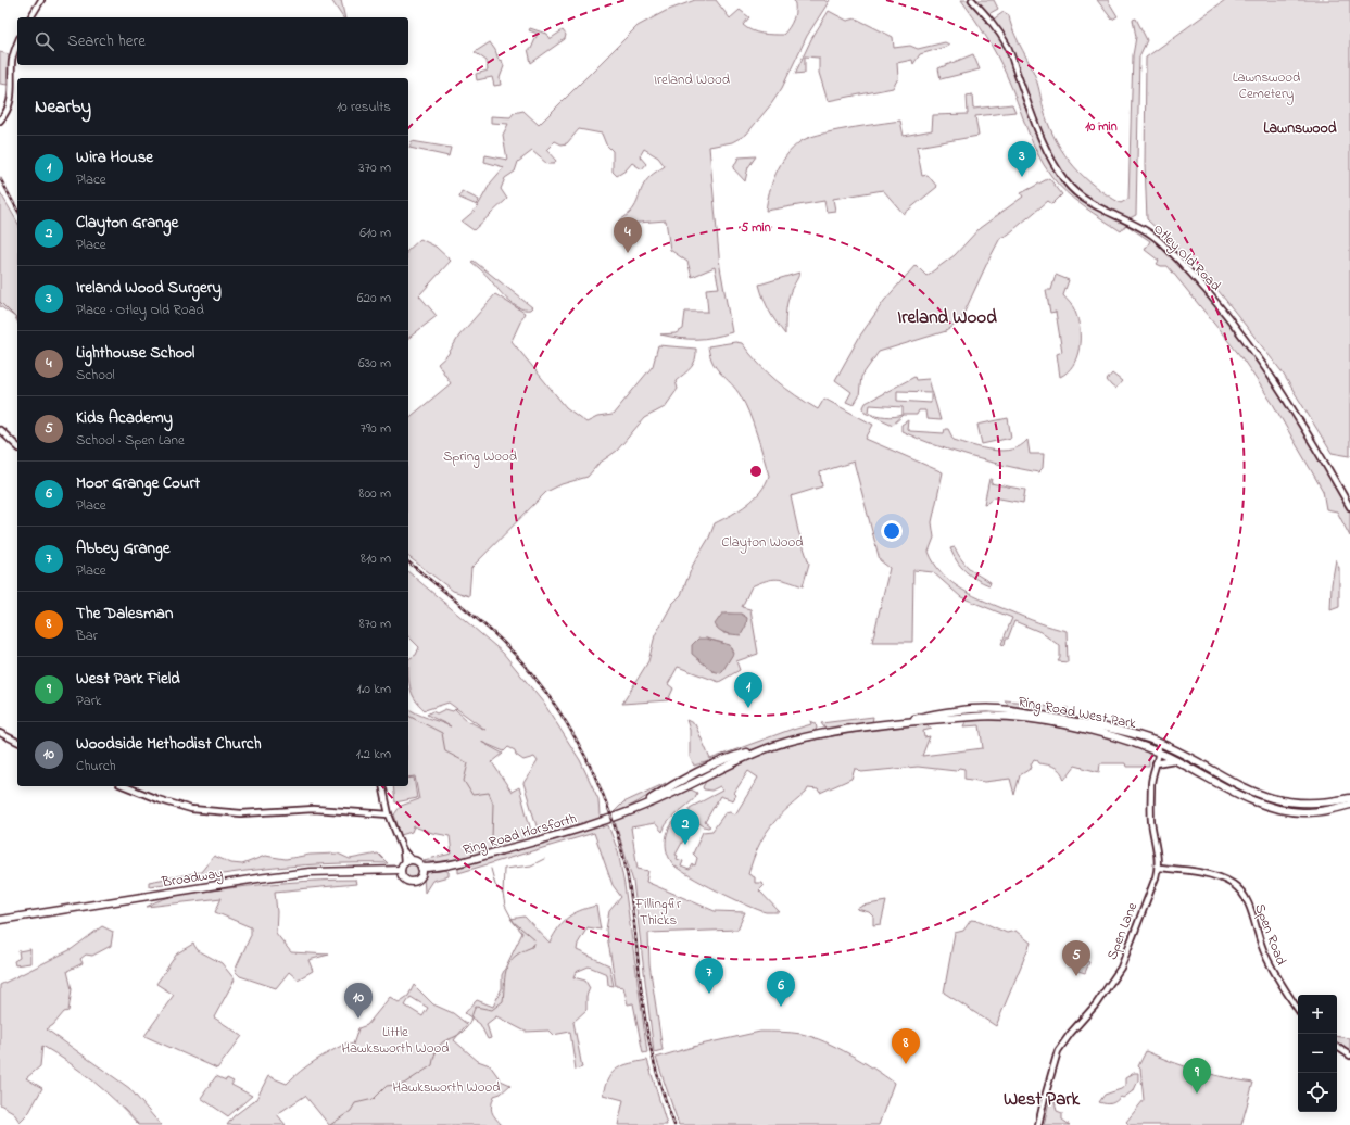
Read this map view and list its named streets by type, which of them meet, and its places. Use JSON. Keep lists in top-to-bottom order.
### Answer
{
  "streets": {
    "highway": ["Ring Road West Park", "Ring Road Horsforth", "Broadway"],
    "street": ["Otley Old Road", "Spen Lane", "Spen Road"]
  },
  "crossings": [
    ["Ring Road West Park", "Ring Road Horsforth"],
    ["Ring Road Horsforth", "Broadway"],
    ["Spen Lane", "Spen Road"]
  ],
  "districts": ["Lawnswood", "Ireland Wood", "West Park"],
  "parks": [
    "Lawnswood Cemetery",
    "Ireland Wood",
    "Spring Wood",
    "Clayton Wood",
    "Fillingfir Thicks",
    "Little Hawksworth Wood",
    "Hawksworth Wood"
  ],
  "page": {
    "search": "Search here",
    "heading": ["Nearby", "10 results"],
    "list": [
      {
        "mark": "1",
        "name": "Wira House",
        "note": "Place",
        "value": "370 m"
      },
      {
        "mark": "2",
        "name": "Clayton Grange",
        "note": "Place",
        "value": "610 m"
      },
      {
        "mark": "3",
        "name": "Ireland Wood Surgery",
        "note": "Place · Otley Old Road",
        "value": "620 m"
      },
      {
        "mark": "4",
        "name": "Lighthouse School",
        "note": "School",
        "value": "630 m"
      },
      {
        "mark": "5",
        "name": "Kids Academy",
        "note": "School · Spen Lane",
        "value": "790 m"
      },
      {
        "mark": "6",
        "name": "Moor Grange Court",
        "note": "Place",
        "value": "800 m"
      },
      {
        "mark": "7",
        "name": "Abbey Grange",
        "note": "Place",
        "value": "810 m"
      },
      {
        "mark": "8",
        "name": "The Dalesman",
        "note": "Bar",
        "value": "870 m"
      },
      {
        "mark": "9",
        "name": "West Park Field",
        "note": "Park",
        "value": "1.0 km"
      },
      {
        "mark": "10",
        "name": "Woodside Methodist Church",
        "note": "Church",
        "value": "1.2 km"
      }
    ],
    "pins": [
      "3",
      "4",
      "1",
      "2",
      "5",
      "7",
      "6",
      "10",
      "8",
      "9"
    ],
    "map_buttons": ["+", "−"]
  },
  "rings": ["10 min", "5 min"]
}
